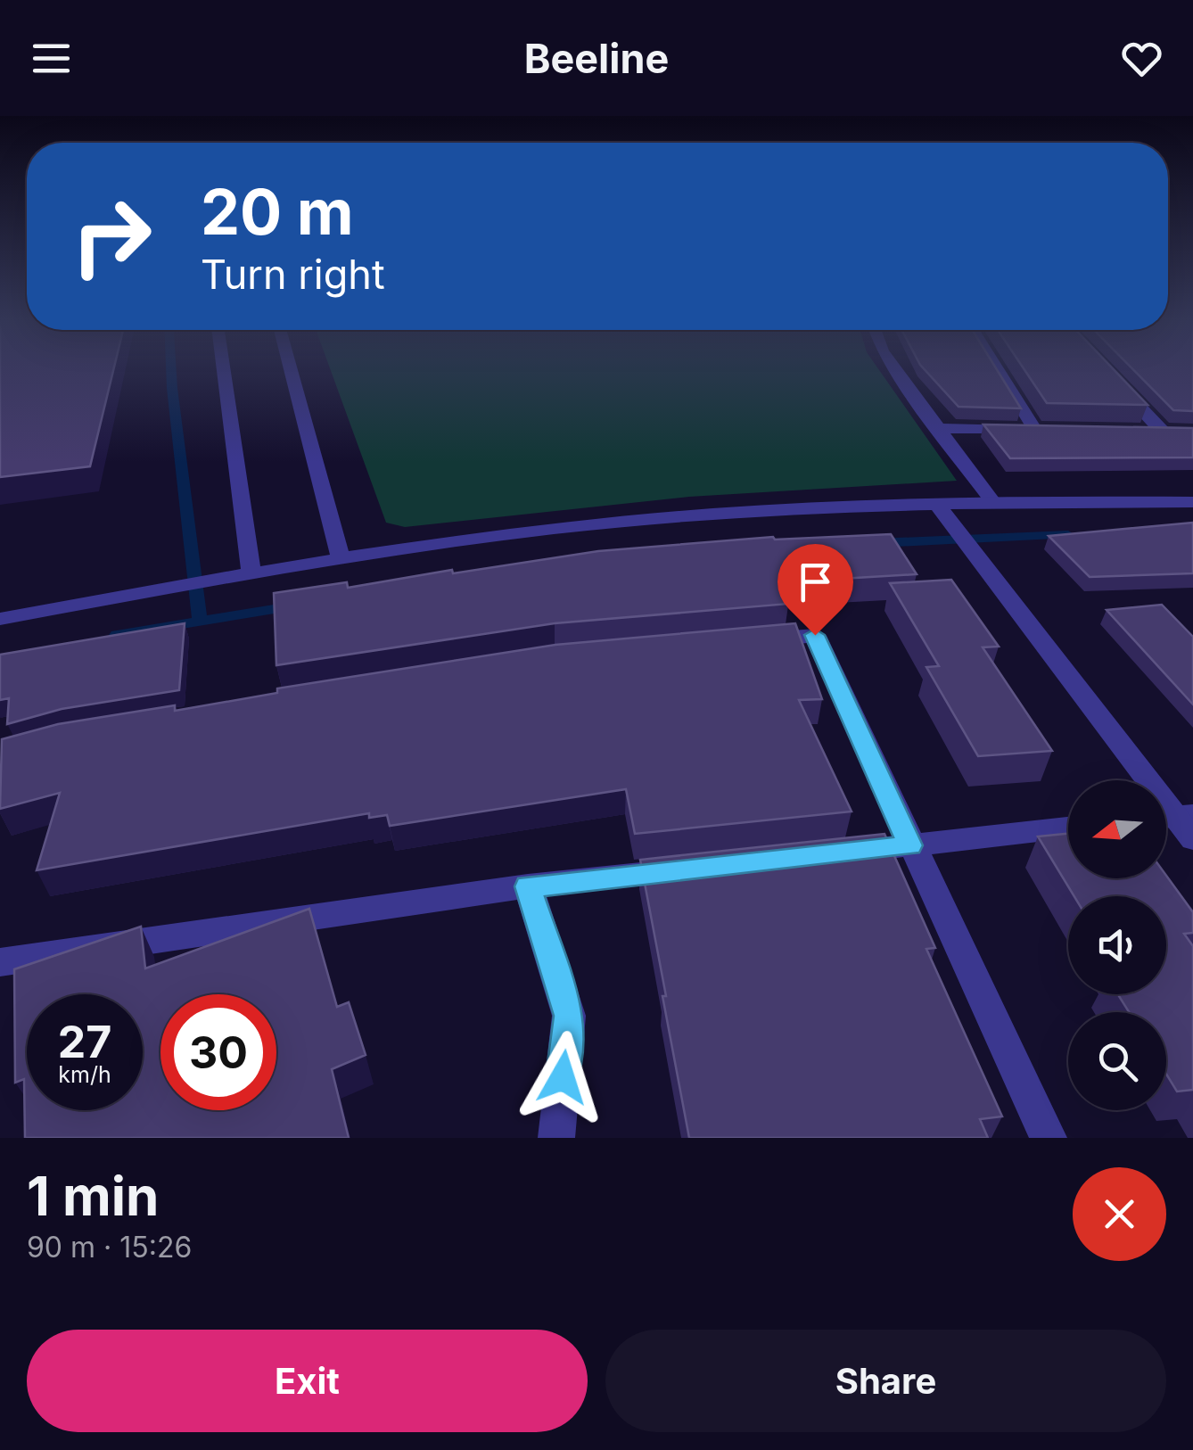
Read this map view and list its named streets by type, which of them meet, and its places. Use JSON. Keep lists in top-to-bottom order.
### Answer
{
  "north": "left",
  "page": {
    "header": "Beeline",
    "turn": ["20 m", "Turn right"],
    "speed": "27 km/h",
    "limit": "30",
    "heading": ["1 min", "90 m · 15:26"],
    "buttons": ["Exit", "Share"]
  }
}
